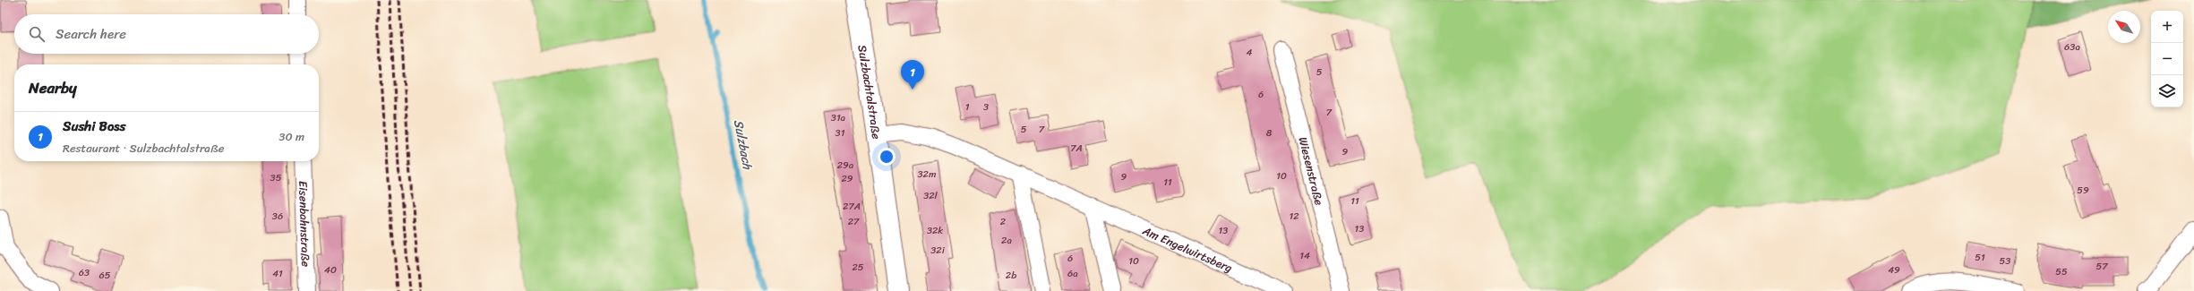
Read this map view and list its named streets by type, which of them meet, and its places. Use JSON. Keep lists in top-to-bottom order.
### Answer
{
  "streets": {
    "main road": ["Sulzbachtalstraße"],
    "street": ["Wiesenstraße", "Eisenbahnstraße", "Am Engelwirtsberg"]
  },
  "crossings": [
    ["Sulzbachtalstraße", "Am Engelwirtsberg"]
  ],
  "water": ["Sulzbach"],
  "house_numbers": [
    "63a",
    "4",
    "5",
    "6",
    "1",
    "3",
    "7",
    "31a",
    "5",
    "7",
    "31",
    "8",
    "7A",
    "9",
    "29a",
    "32m",
    "10",
    "9",
    "35",
    "29",
    "11",
    "59",
    "32l",
    "11",
    "27A",
    "36",
    "12",
    "27",
    "2",
    "13",
    "32k",
    "13",
    "2a",
    "32i",
    "14",
    "51",
    "6",
    "10",
    "53",
    "57",
    "25",
    "40",
    "49",
    "55",
    "63",
    "41",
    "6a",
    "65",
    "2b"
  ],
  "north": "top left",
  "page": {
    "map_buttons": ["+", "−"],
    "search": "Search here",
    "pins": "1",
    "heading": "Nearby",
    "list": [
      {
        "mark": "1",
        "name": "Sushi Boss",
        "note": "Restaurant · Sulzbachtalstraße",
        "value": "30 m"
      }
    ]
  }
}
